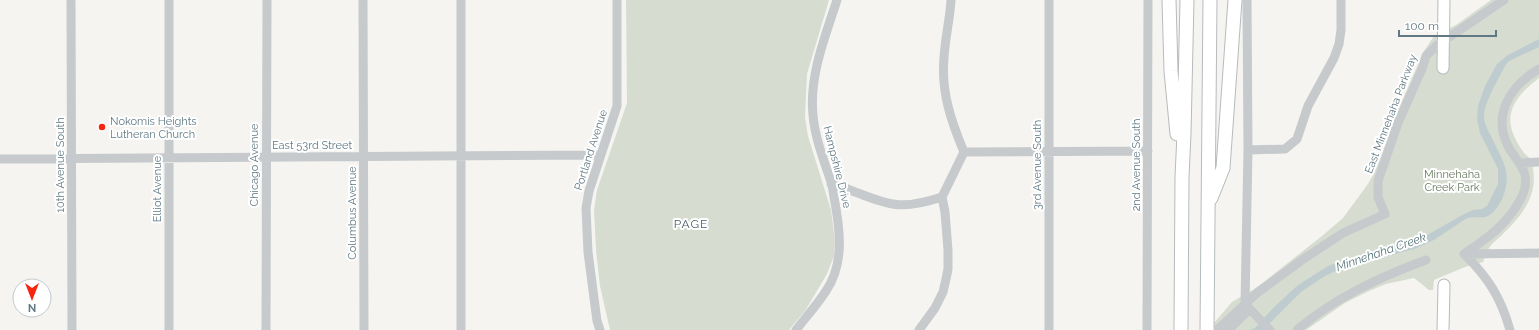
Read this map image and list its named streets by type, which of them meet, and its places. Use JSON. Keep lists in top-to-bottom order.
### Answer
{
  "streets": {
    "street": [
      "East Minnehaha Parkway",
      "East 53rd Street",
      "Portland Avenue",
      "10th Avenue South",
      "Chicago Avenue",
      "3rd Avenue South",
      "2nd Avenue South",
      "Hampshire Drive",
      "Elliot Avenue",
      "Columbus Avenue"
    ]
  },
  "crossings": [
    ["East 53rd Street", "Portland Avenue"],
    ["East 53rd Street", "10th Avenue South"],
    ["East 53rd Street", "Chicago Avenue"],
    ["East 53rd Street", "Elliot Avenue"],
    ["East 53rd Street", "Columbus Avenue"]
  ],
  "districts": ["PAGE"],
  "water": ["Minnehaha Creek"],
  "parks": ["Minnehaha Creek Park"],
  "places": ["Nokomis Heights Lutheran Church"],
  "scale_bar": "100 m",
  "north": "bottom"
}
